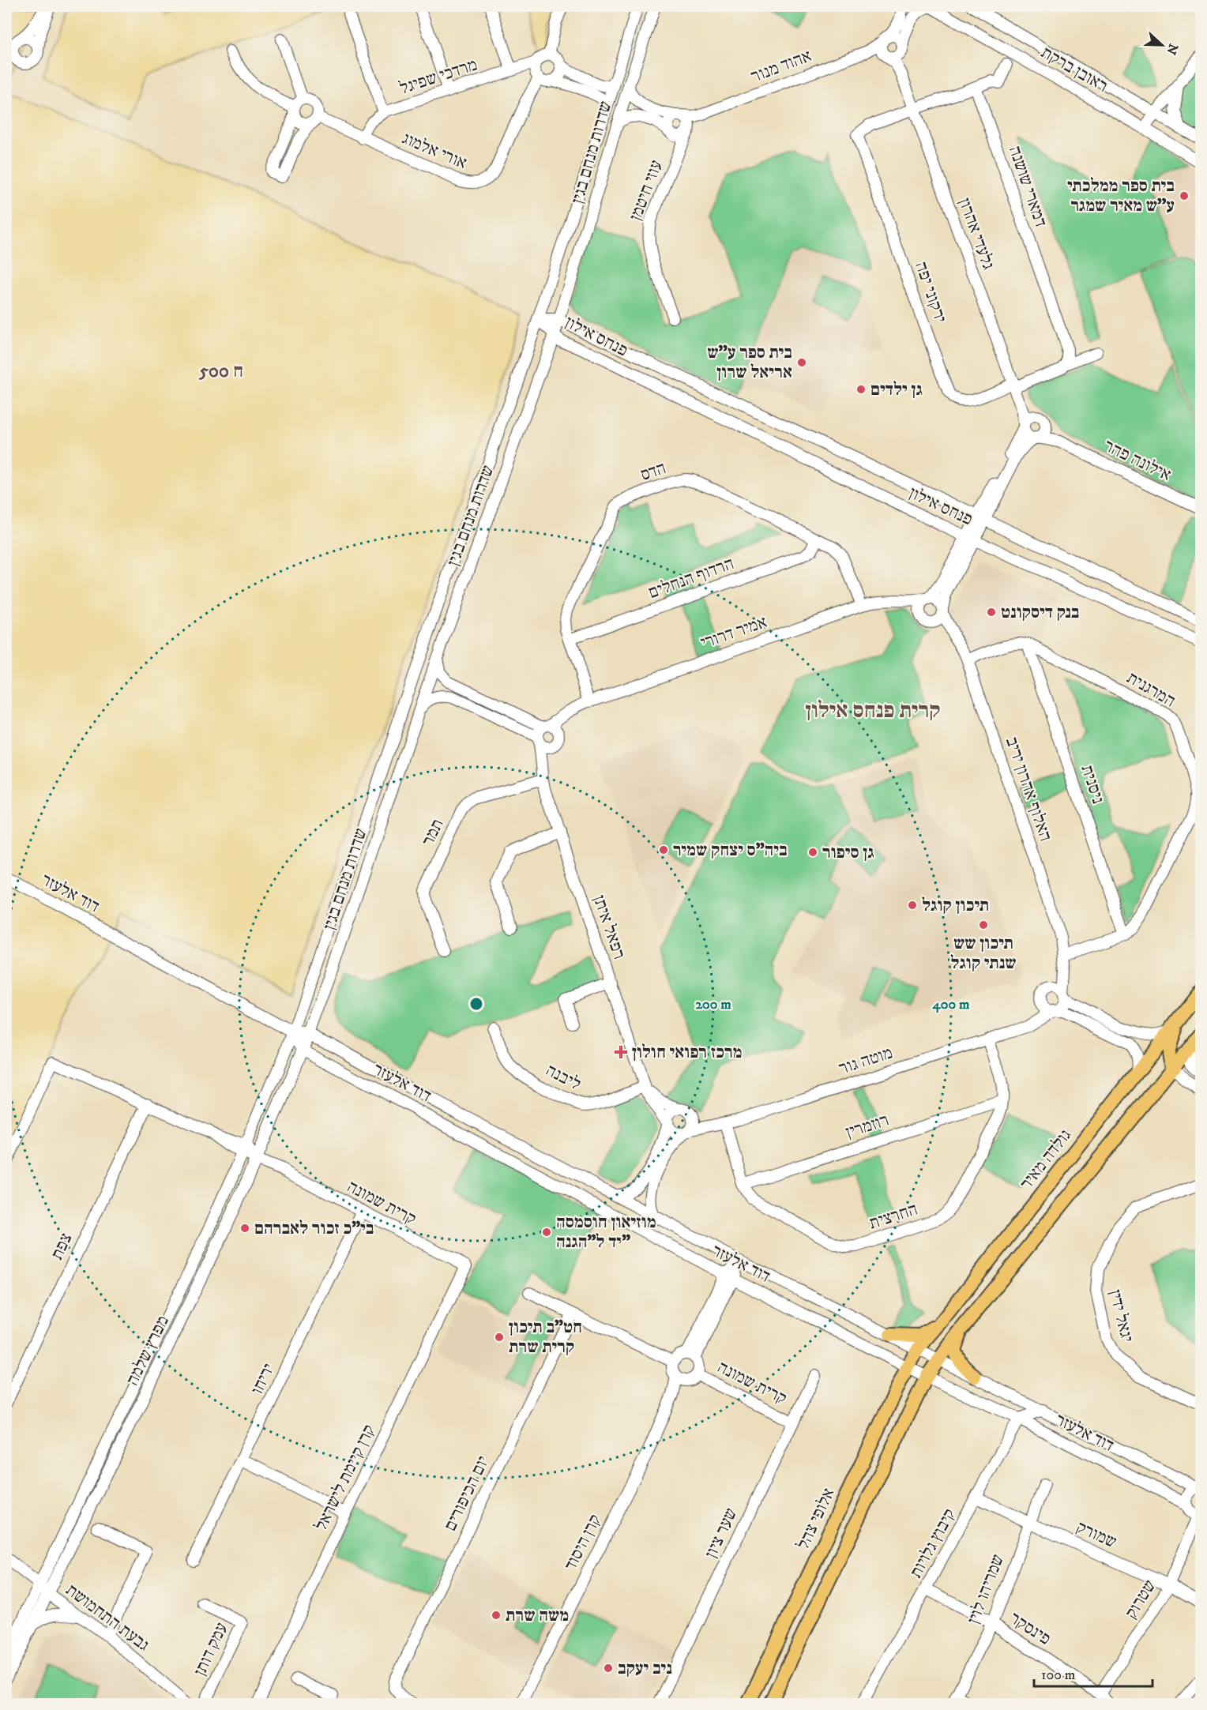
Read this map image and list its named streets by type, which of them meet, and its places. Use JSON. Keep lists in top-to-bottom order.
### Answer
{
  "streets": {
    "main road": ["גולדה מאיר", "אלופי צהל"],
    "street": [
      "אהוד מנור",
      "ראובן ברקת",
      "מרדכי שפיגל",
      "אורי אלמוג",
      "שדרות מנחם בגין",
      "דמארי שושנה",
      "עוזי חיטמן",
      "גלעדי אהרון",
      "ירקוני יפה",
      "פנחס אילון",
      "אילונה פהר",
      "הדס",
      "הרדוף הנחלים",
      "אמיר דרורי",
      "המרגנית",
      "ניסנית",
      "האלוף אהרון יריב",
      "תמר",
      "דוד אלעזר",
      "רפאל איתן",
      "מוטה גור",
      "ליבנה",
      "רוזמרין",
      "קרית שמונה",
      "החרצית",
      "צפת",
      "יגאל ידין",
      "מפרץ שלמה",
      "יריחו",
      "קרן קיימת לישראל",
      "יום הכיפורים",
      "שער ציון",
      "שמורק",
      "קרן היסוד",
      "קיבוץ גלויות",
      "שמריהו לוין",
      "שטרוק",
      "גבעת התחמושת",
      "פינסקר",
      "עמק דותן"
    ]
  },
  "crossings": [
    ["אהוד מנור", "שדרות מנחם בגין"],
    ["אהוד מנור", "עוזי חיטמן"],
    ["אהוד מנור", "גלעדי אהרון"],
    ["ראובן ברקת", "גלעדי אהרון"],
    ["מרדכי שפיגל", "אורי אלמוג"],
    ["שדרות מנחם בגין", "פנחס אילון"],
    ["שדרות מנחם בגין", "דוד אלעזר"],
    ["שדרות מנחם בגין", "מפרץ שלמה"],
    ["גלעדי אהרון", "ירקוני יפה"],
    ["גלעדי אהרון", "אילונה פהר"],
    ["הדס", "הרדוף הנחלים"],
    ["הדס", "אמיר דרורי"],
    ["אמיר דרורי", "האלוף אהרון יריב"],
    ["אמיר דרורי", "רפאל איתן"],
    ["המרגנית", "ניסנית"],
    ["המרגנית", "האלוף אהרון יריב"],
    ["האלוף אהרון יריב", "מוטה גור"],
    ["תמר", "רפאל איתן"],
    ["דוד אלעזר", "גולדה מאיר"],
    ["דוד אלעזר", "מפרץ שלמה"],
    ["דוד אלעזר", "אלופי צהל"],
    ["דוד אלעזר", "קיבוץ גלויות"],
    ["דוד אלעזר", "שטרוק"],
    ["רפאל איתן", "מוטה גור"],
    ["רפאל איתן", "ליבנה"],
    ["מוטה גור", "החרצית"],
    ["רוזמרין", "החרצית"],
    ["גולדה מאיר", "אלופי צהל"],
    ["קרית שמונה", "מפרץ שלמה"],
    ["קרית שמונה", "יריחו"],
    ["קרית שמונה", "קרן קיימת לישראל"],
    ["קרית שמונה", "שער ציון"],
    ["קרית שמונה", "קרן היסוד"],
    ["מפרץ שלמה", "גבעת התחמושת"],
    ["שמורק", "קיבוץ גלויות"],
    ["שמורק", "שמריהו לוין"],
    ["שמורק", "שטרוק"],
    ["קיבוץ גלויות", "פינסקר"],
    ["שמריהו לוין", "פינסקר"],
    ["שטרוק", "פינסקר"]
  ],
  "districts": ["ח 500", "קרית פנחס אילון"],
  "places": {
    "other": [
      "בית ספר ממלכתי ע’’ש מאיר שמגר",
      "בית ספר ע''ש אריאל שרון",
      "גן ילדים",
      "בנק דיסקונט",
      "ביה\"ס יצחק שמיר",
      "גן סיפור",
      "תיכון קוגל",
      "תיכון שש שנתי קוגל",
      "בי\"כ זכור לאברהם",
      "מוזיאון חוסמסה יד ל\"הגנה\"",
      "חט\"ב תיכון קרית שרת",
      "משה שרת",
      "ניב יעקב"
    ],
    "health": ["מרכז רפואי חולון"]
  },
  "scale_bar": "100 m",
  "north": "right",
  "rings": ["200 m", "400 m"]
}
